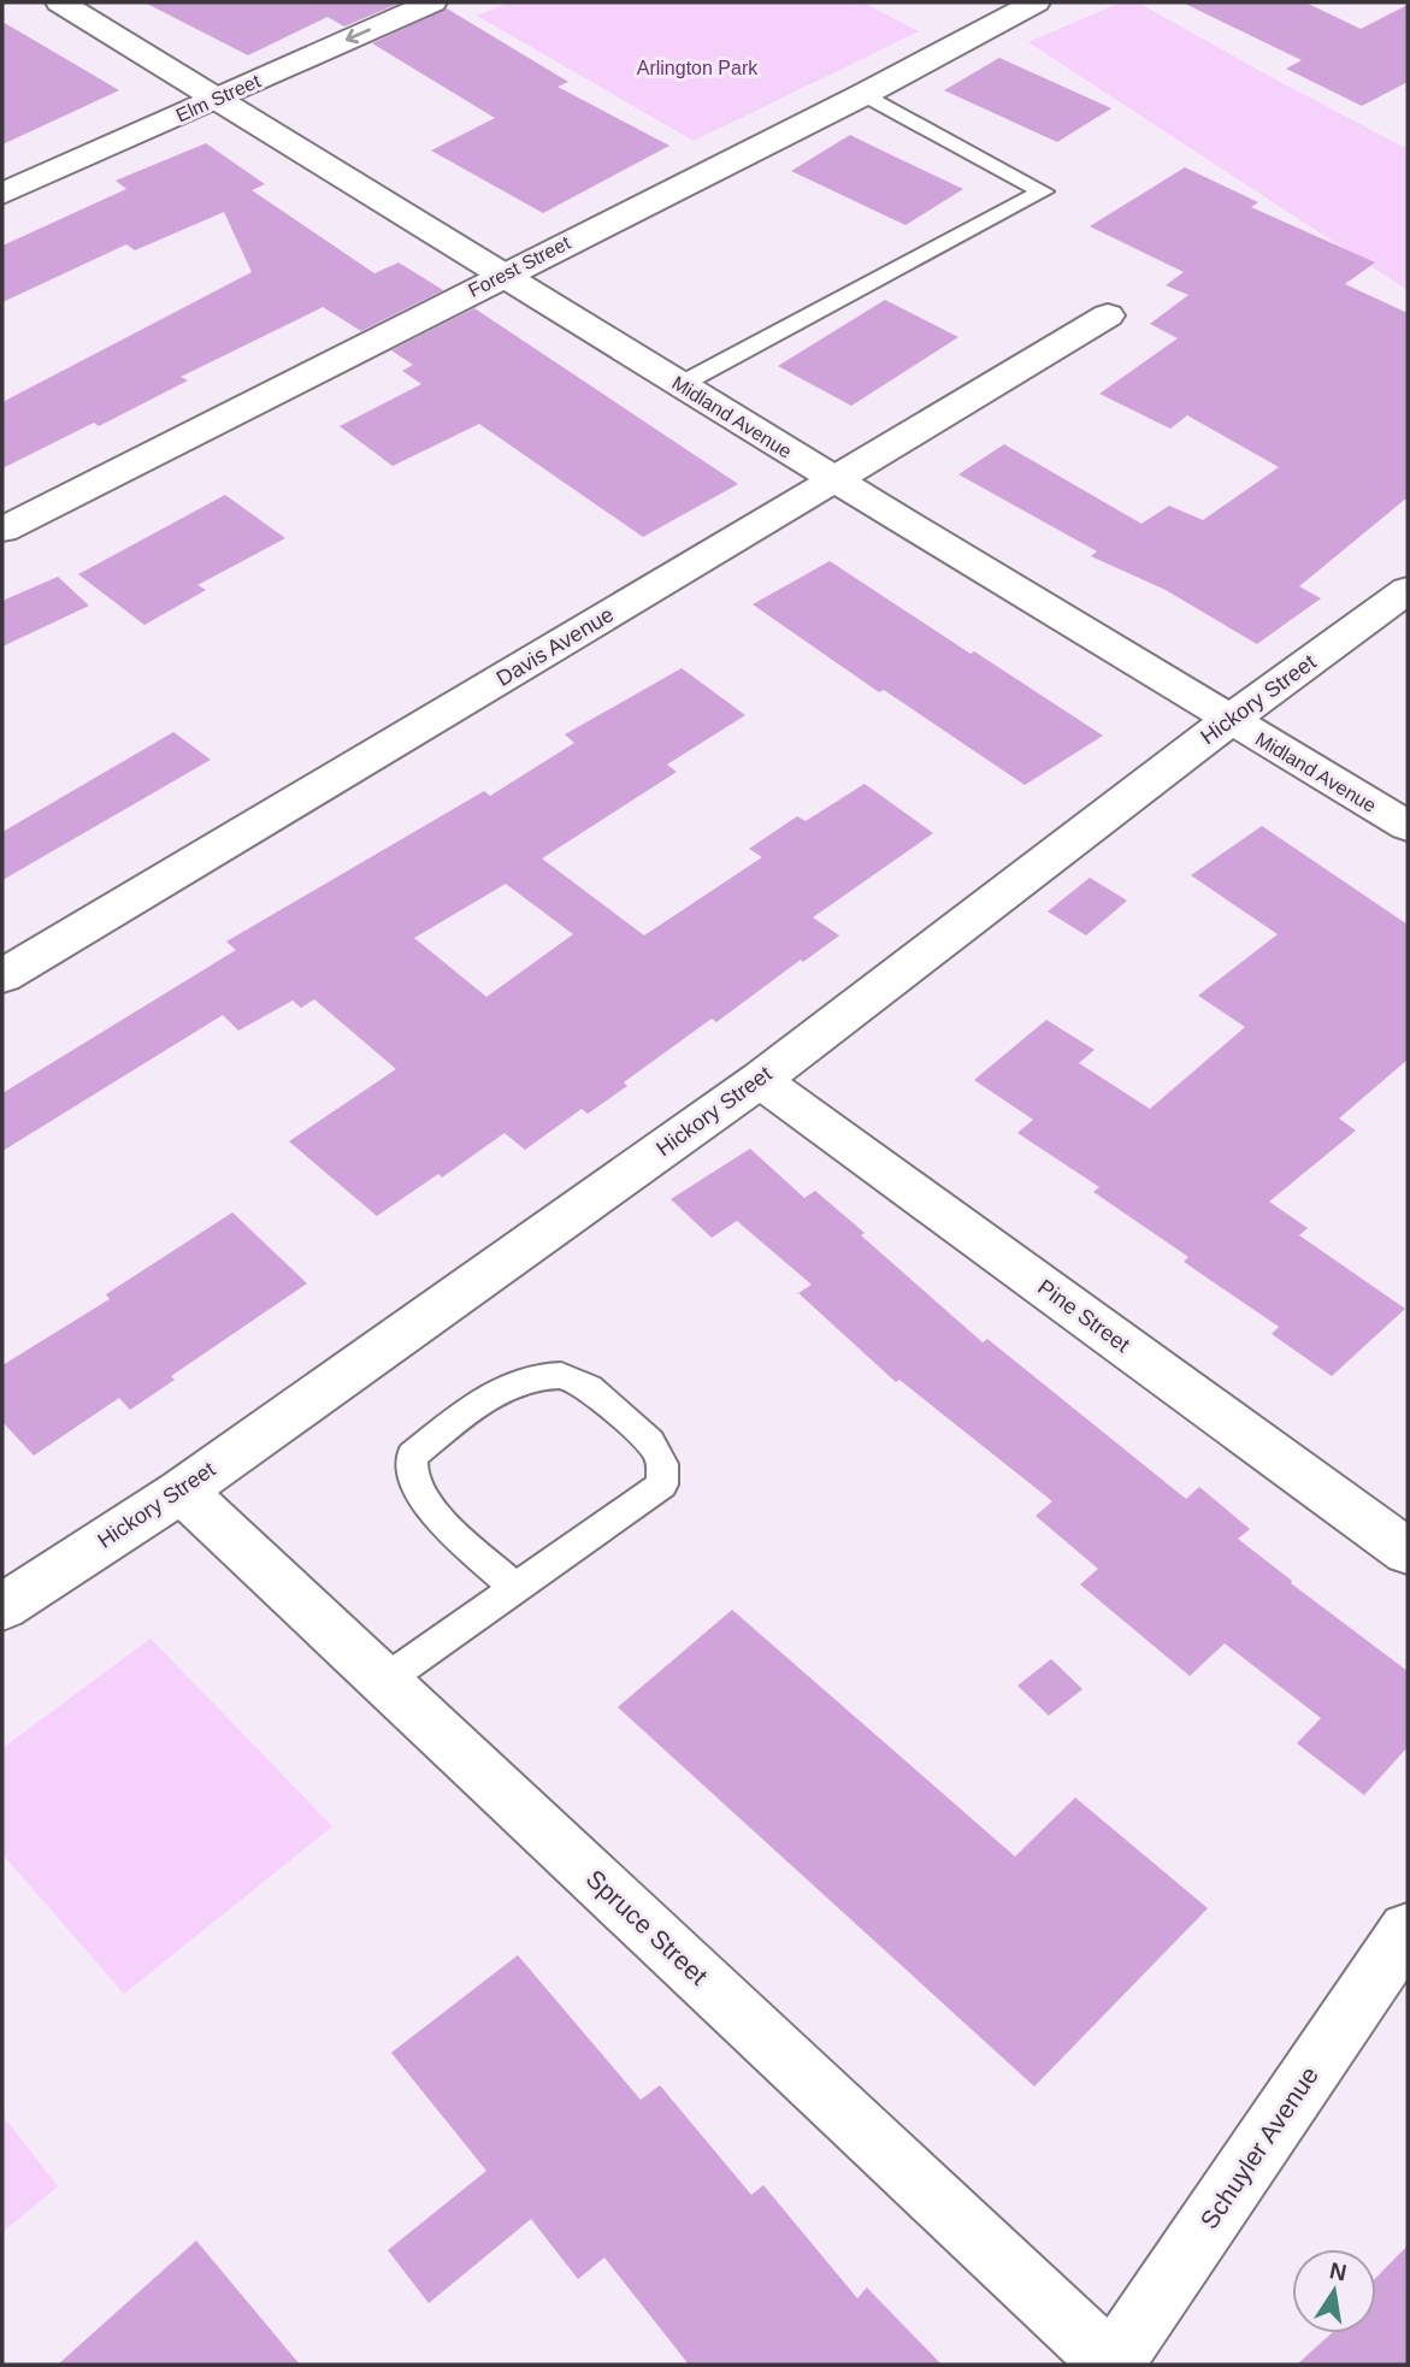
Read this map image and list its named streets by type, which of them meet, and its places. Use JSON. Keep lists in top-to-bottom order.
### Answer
{
  "streets": {
    "street": [
      "Elm Street",
      "Forest Street",
      "Midland Avenue",
      "Davis Avenue",
      "Hickory Street",
      "Pine Street",
      "Spruce Street",
      "Schuyler Avenue"
    ]
  },
  "crossings": [
    ["Elm Street", "Midland Avenue"],
    ["Forest Street", "Midland Avenue"],
    ["Midland Avenue", "Davis Avenue"],
    ["Midland Avenue", "Hickory Street"],
    ["Hickory Street", "Pine Street"],
    ["Hickory Street", "Spruce Street"],
    ["Spruce Street", "Schuyler Avenue"]
  ],
  "one_way": ["Elm Street"],
  "parks": ["Arlington Park"],
  "north": "top"
}
